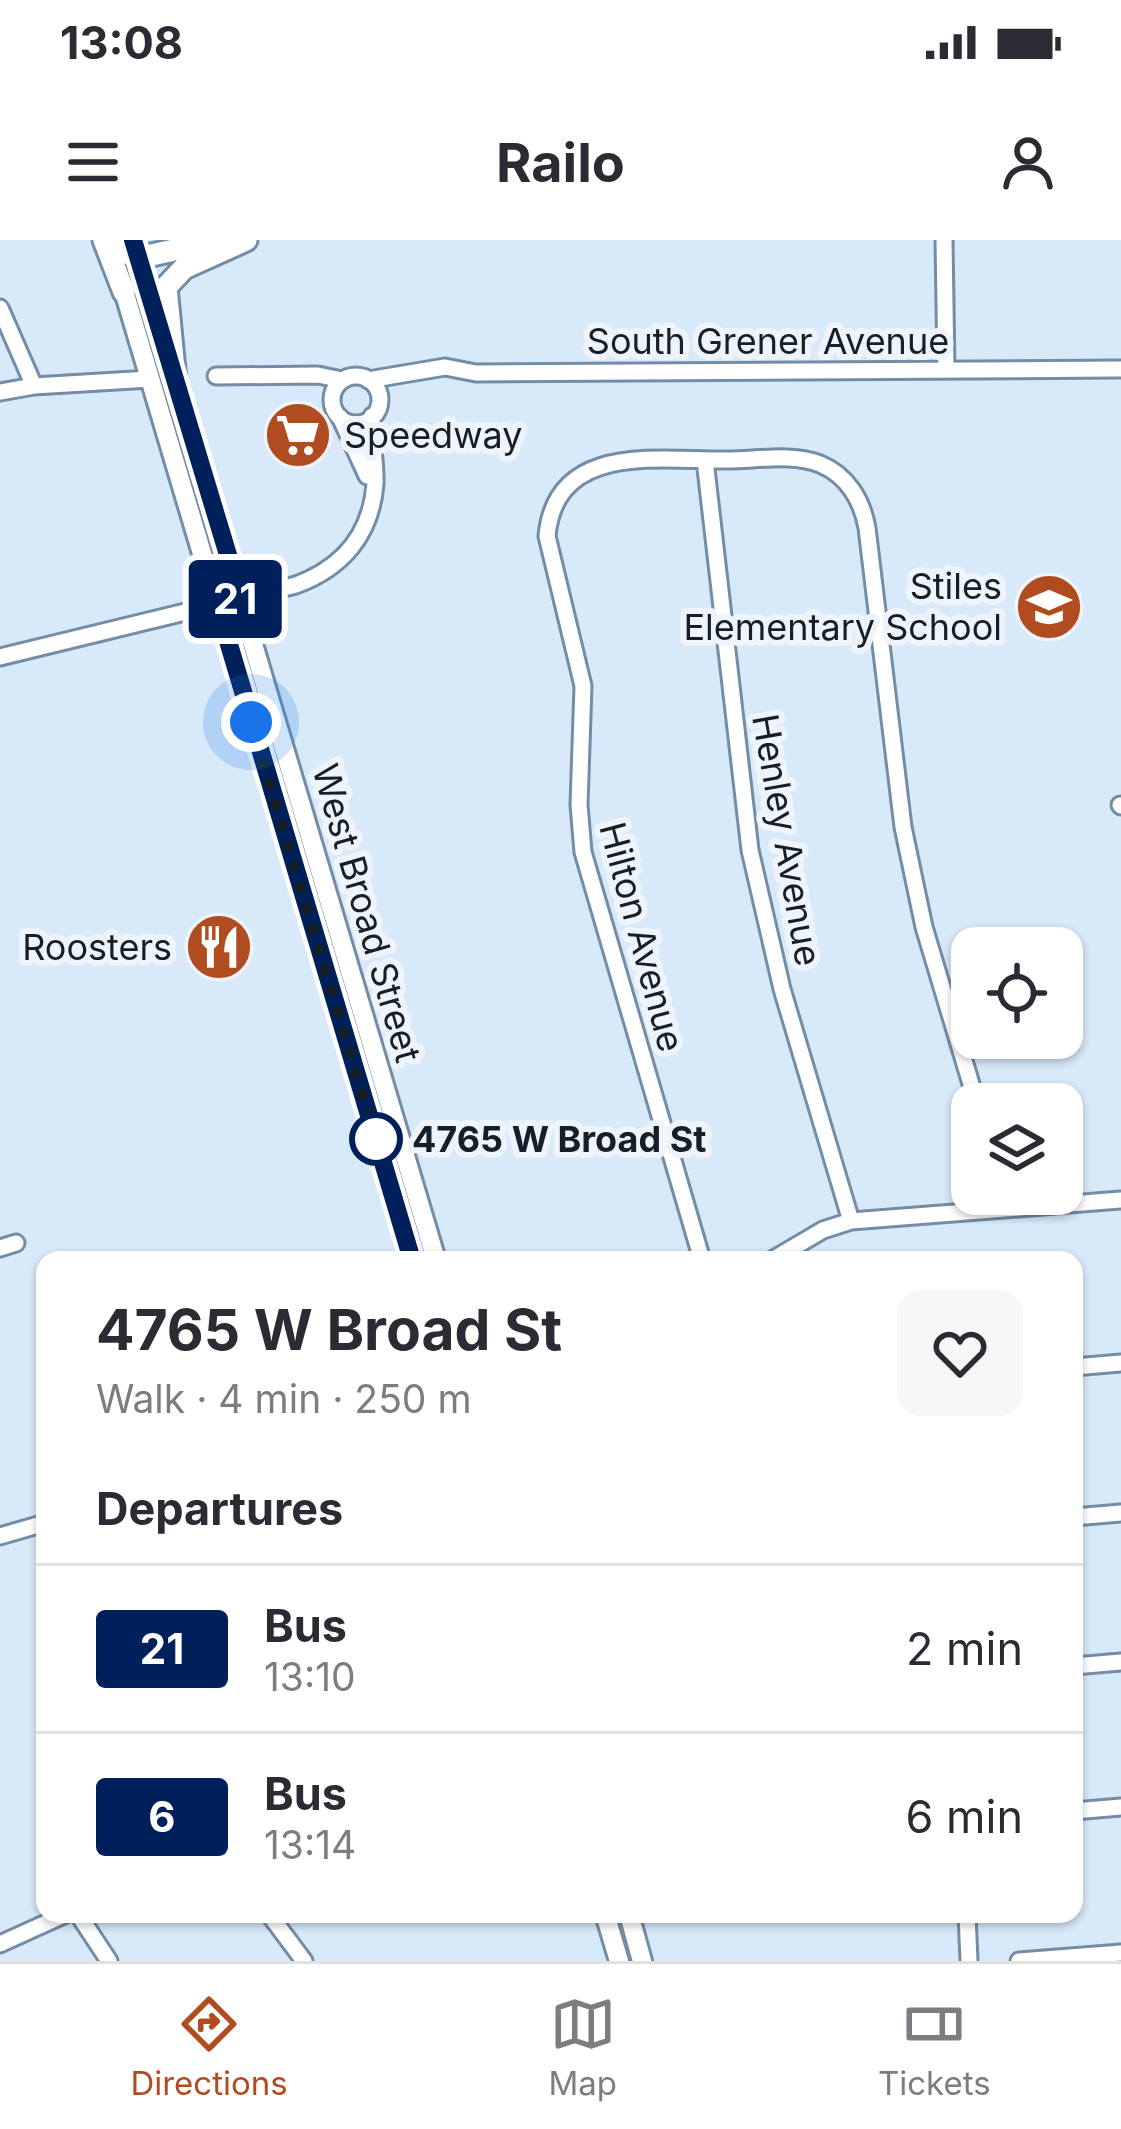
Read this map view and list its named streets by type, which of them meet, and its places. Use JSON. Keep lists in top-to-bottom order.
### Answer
{
  "streets": {
    "main road": ["West Broad Street"],
    "street": ["South Grener Avenue", "Henley Avenue", "Hilton Avenue"]
  },
  "crossings": [
    ["Henley Avenue", "Hilton Avenue"]
  ],
  "places": {
    "supermarket": ["Speedway"],
    "school or university": ["Stiles Elementary School"],
    "restaurant": ["Roosters"],
    "other": ["4765 W Broad St"]
  },
  "lines": ["bus line 21"],
  "page": {
    "status": "13:08",
    "header": "Railo",
    "on_map": "21",
    "heading": [
      ["4765 W Broad St", "Walk · 4 min · 250 m"],
      "Departures"
    ],
    "list": [
      {
        "mark": "21",
        "name": "Bus",
        "note": "13:10",
        "value": "2 min"
      },
      {
        "mark": "6",
        "name": "Bus",
        "note": "13:14",
        "value": "6 min"
      }
    ],
    "tabs": ["Directions", "Map", "Tickets"]
  }
}
